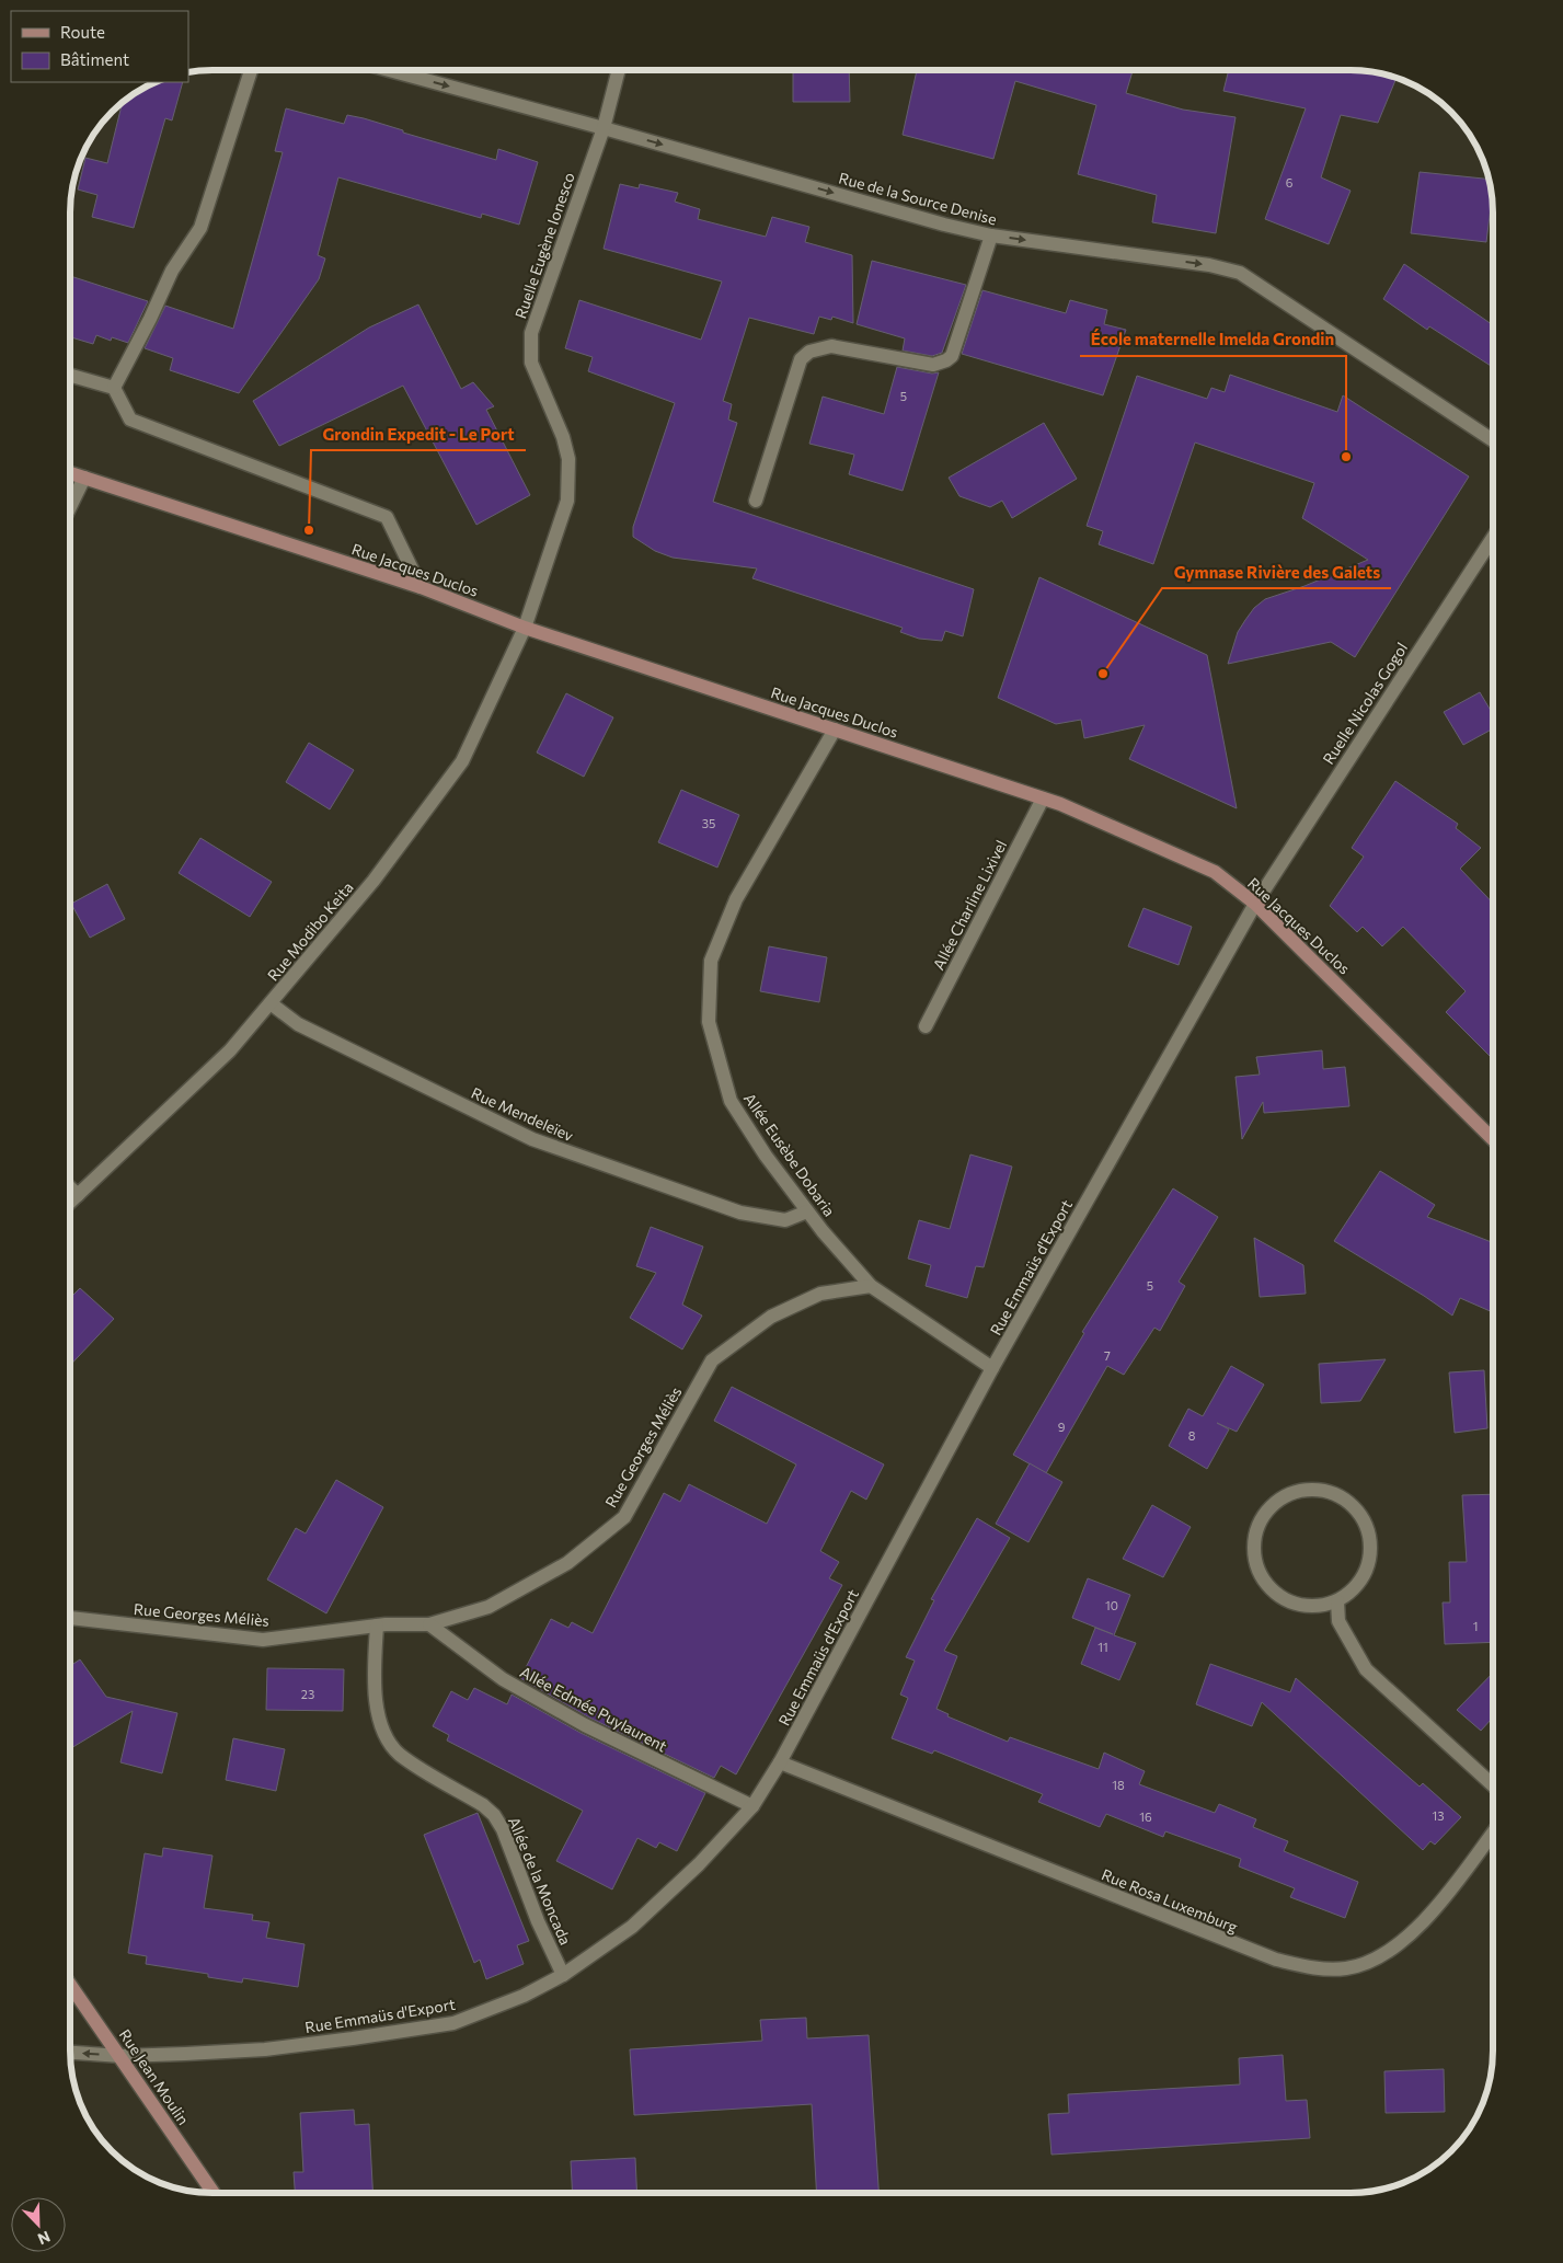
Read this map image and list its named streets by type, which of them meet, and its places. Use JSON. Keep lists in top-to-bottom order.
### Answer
{
  "streets": {
    "street": [
      "Rue de la Source Denise",
      "Ruelle Eugène Ionesco",
      "Rue Jacques Duclos",
      "Ruelle Nicolas Gogol",
      "Allée Charline Lixivel",
      "Rue Modibo Keita",
      "Rue Mendeleïev",
      "Allée Eusèbe Dobaria",
      "Rue Emmaüs d'Export",
      "Rue Georges Méliès",
      "Allée Edmée Puylaurent",
      "Allée de la Moncada",
      "Rue Rosa Luxemburg",
      "Rue Jean Moulin"
    ]
  },
  "crossings": [
    ["Rue de la Source Denise", "Ruelle Eugène Ionesco"],
    ["Ruelle Eugène Ionesco", "Rue Jacques Duclos"],
    ["Ruelle Eugène Ionesco", "Rue Modibo Keita"],
    ["Rue Jacques Duclos", "Ruelle Nicolas Gogol"],
    ["Rue Jacques Duclos", "Allée Charline Lixivel"],
    ["Rue Jacques Duclos", "Rue Modibo Keita"],
    ["Rue Jacques Duclos", "Allée Eusèbe Dobaria"],
    ["Rue Jacques Duclos", "Rue Emmaüs d'Export"],
    ["Ruelle Nicolas Gogol", "Rue Emmaüs d'Export"],
    ["Rue Modibo Keita", "Rue Mendeleïev"],
    ["Rue Mendeleïev", "Allée Eusèbe Dobaria"],
    ["Allée Eusèbe Dobaria", "Rue Georges Méliès"],
    ["Rue Emmaüs d'Export", "Allée Edmée Puylaurent"],
    ["Rue Emmaüs d'Export", "Allée de la Moncada"],
    ["Rue Emmaüs d'Export", "Rue Rosa Luxemburg"],
    ["Rue Emmaüs d'Export", "Rue Jean Moulin"],
    ["Rue Georges Méliès", "Allée Edmée Puylaurent"],
    ["Rue Georges Méliès", "Allée de la Moncada"]
  ],
  "one_way": ["Rue de la Source Denise"],
  "places": ["École maternelle Imelda Grondin", "Grondin Expedit - Le Port", "Gymnase Rivière des Galets"],
  "house_numbers": [
    "6",
    "5",
    "35",
    "5",
    "7",
    "9",
    "8",
    "10",
    "1",
    "11",
    "23",
    "18",
    "13",
    "16"
  ],
  "legend": ["Route", "Bâtiment"],
  "north": "bottom right"
}
